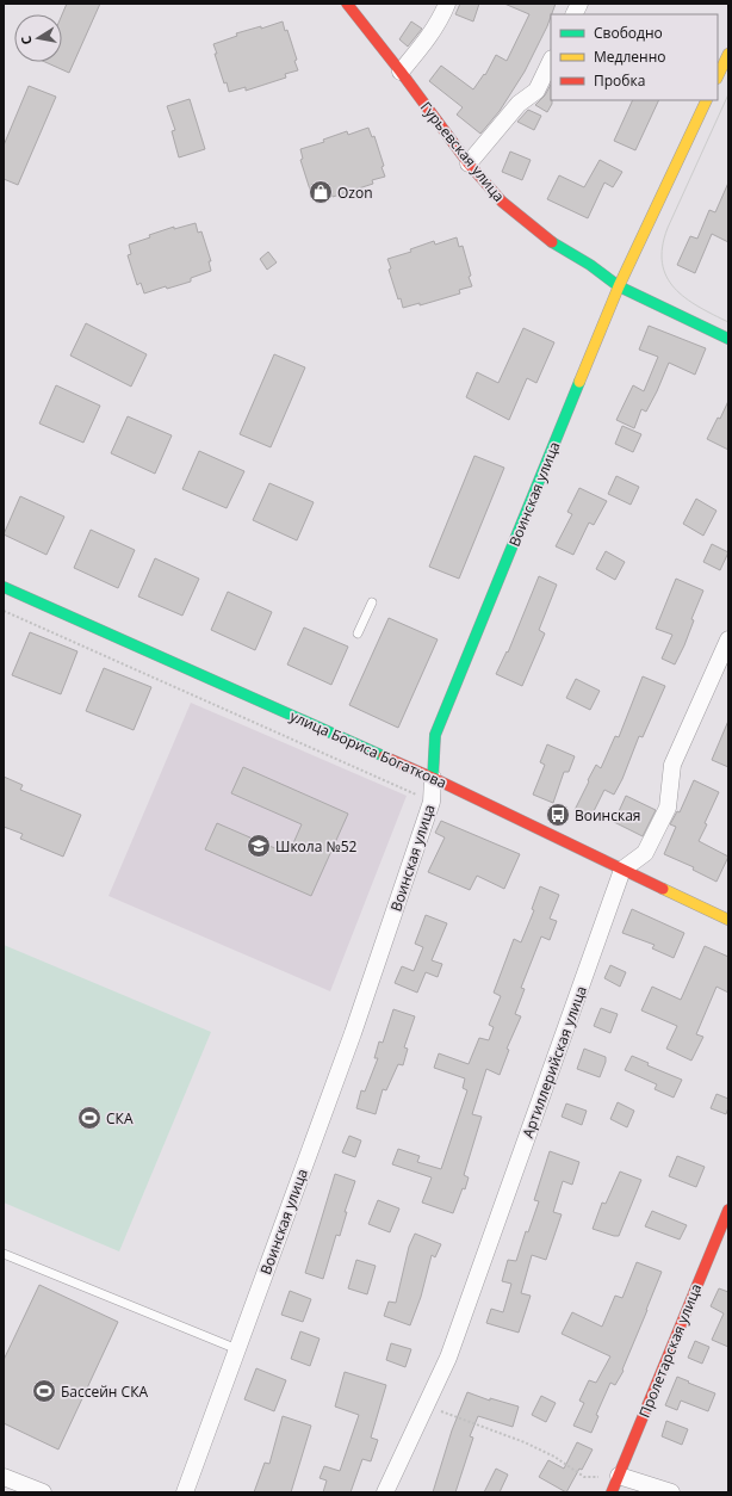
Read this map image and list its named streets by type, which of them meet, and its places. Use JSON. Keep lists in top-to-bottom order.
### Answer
{
  "streets": {
    "street": [
      "Гурьевская улица",
      "Воинская улица",
      "улица Бориса Богаткова",
      "Артиллерийская улица",
      "Пролетарская улица"
    ]
  },
  "crossings": [
    ["Гурьевская улица", "Воинская улица"],
    ["Воинская улица", "улица Бориса Богаткова"],
    ["улица Бориса Богаткова", "Артиллерийская улица"]
  ],
  "places": {
    "shop": ["Ozon"],
    "bus stop": ["Воинская"],
    "school or university": ["Школа №52"],
    "sports": ["СКА", "Бассейн СКА"]
  },
  "legend": ["Свободно", "Медленно", "Пробка"],
  "north": "left"
}
